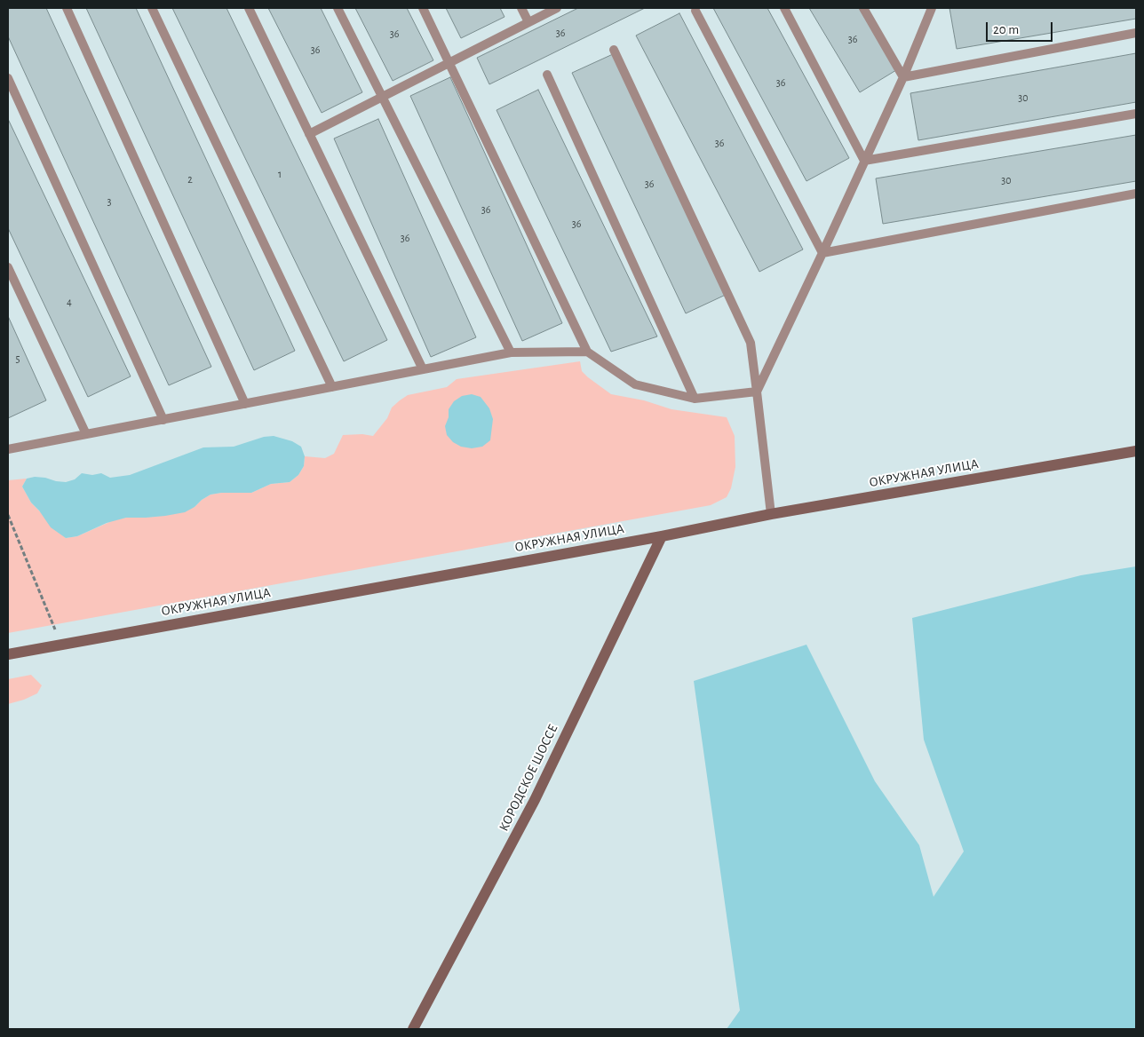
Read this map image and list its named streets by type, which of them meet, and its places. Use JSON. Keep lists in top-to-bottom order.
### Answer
{
  "streets": {
    "main road": ["ОКРУЖНАЯ УЛИЦА", "КОРОДСКОЕ ШОССЕ"]
  },
  "crossings": [
    ["ОКРУЖНАЯ УЛИЦА", "КОРОДСКОЕ ШОССЕ"]
  ],
  "house_numbers": [
    "36",
    "36",
    "36",
    "36",
    "36",
    "30",
    "36",
    "1",
    "2",
    "30",
    "36",
    "3",
    "36",
    "36",
    "36",
    "4",
    "5"
  ],
  "scale_bar": "20 m"
}
